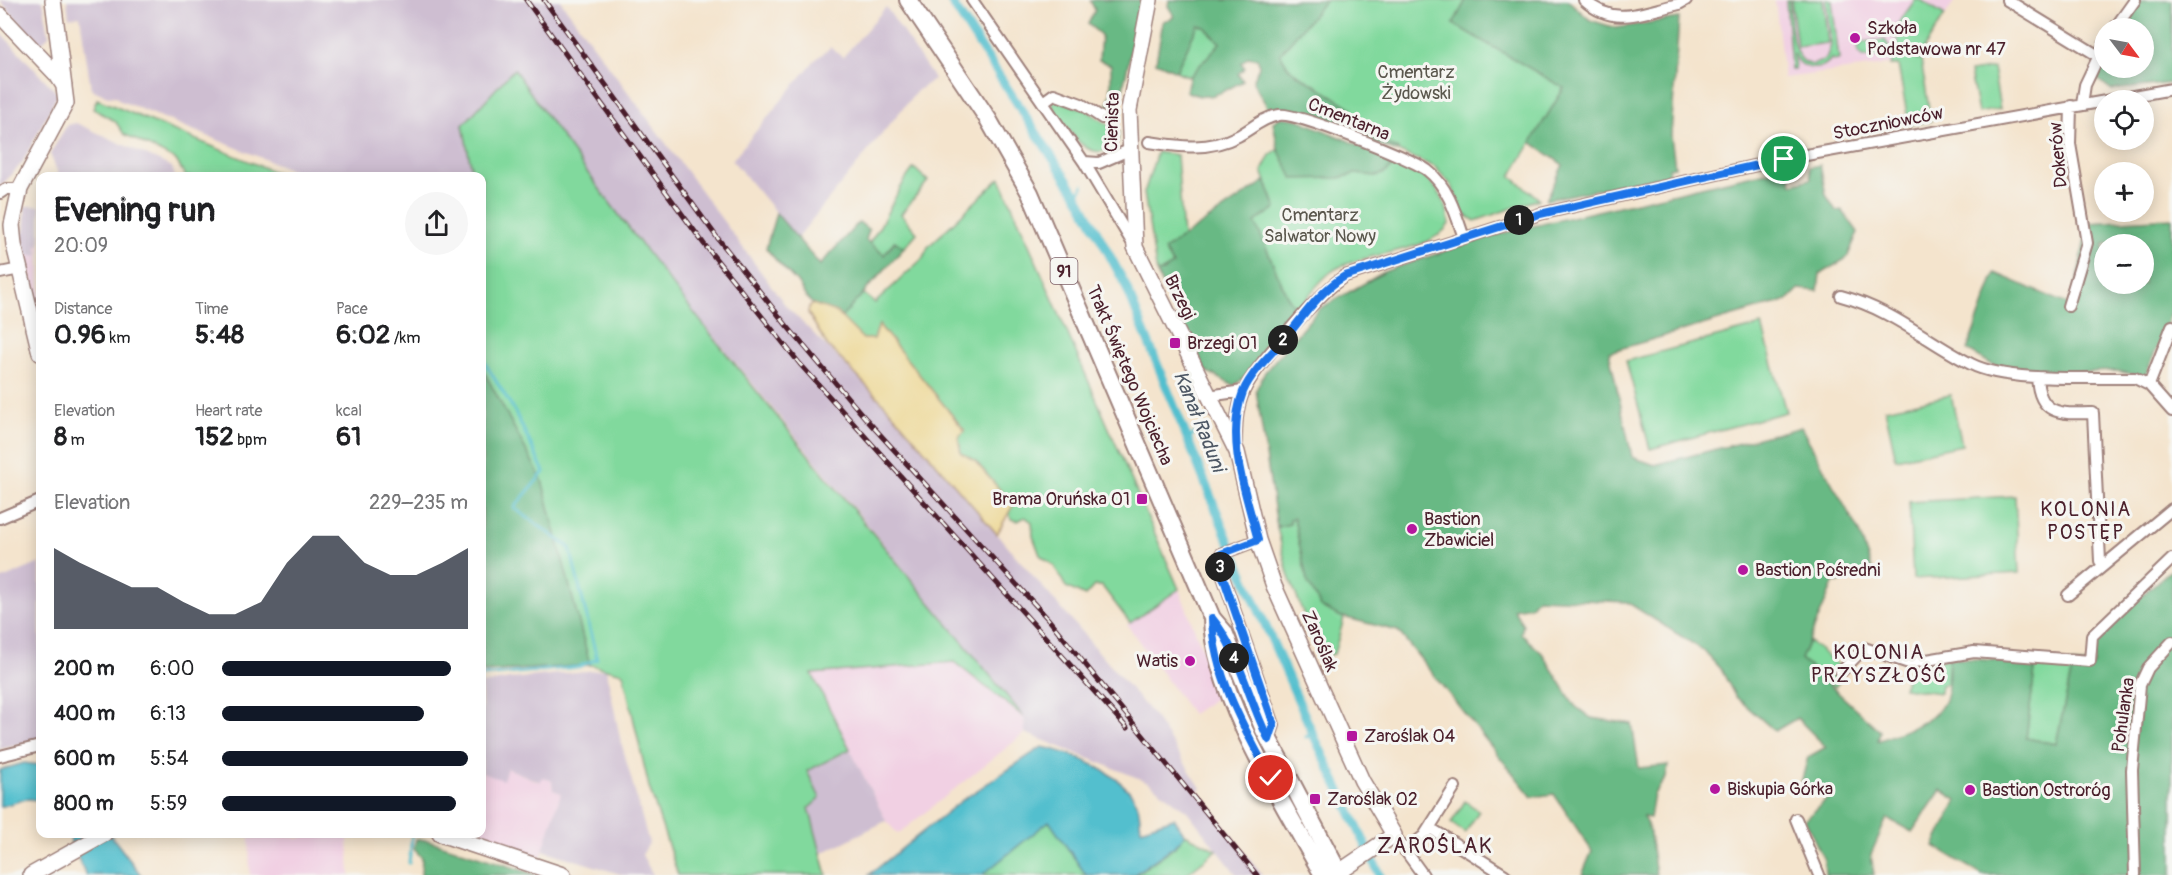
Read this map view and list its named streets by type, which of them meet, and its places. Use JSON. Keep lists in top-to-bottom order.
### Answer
{
  "streets": {
    "main road": ["91", "Trakt Świętego Wojciecha"],
    "street": [
      "Cmentarna",
      "Cienista",
      "Stoczniowców",
      "Dokerów",
      "Brzegi",
      "Zaroślak",
      "Pohulanka"
    ]
  },
  "crossings": [
    ["Cmentarna", "Stoczniowców"],
    ["Cienista", "Brzegi"],
    ["Stoczniowców", "Dokerów"],
    ["Stoczniowców", "Brzegi"],
    ["Stoczniowców", "Zaroślak"],
    ["Brzegi", "Zaroślak"],
    ["Trakt Świętego Wojciecha", "Zaroślak"]
  ],
  "districts": ["KOLONIA POSTĘP", "KOLONIA PRZYSZŁOŚĆ", "ZAROŚLAK"],
  "water": ["Kanał Raduni"],
  "parks": ["Cmentarz Żydowski", "Cmentarz Salwator Nowy"],
  "places": {
    "other": [
      "Szkoła Podstawowa nr 47",
      "Bastion Zbawiciel",
      "Bastion Pośredni",
      "Watis",
      "Biskupia Górka",
      "Bastion Ostroróg"
    ],
    "transit": [
      "Brzegi 01",
      "Brama Oruńska 01",
      "Zaroślak 04",
      "Zaroślak 02"
    ]
  },
  "north": "bottom right",
  "page": {
    "map_buttons": ["+", "−"],
    "heading": ["Evening run", "20:09"],
    "pins": [
      "1",
      "2",
      "3",
      "4"
    ],
    "stats": [
      ["Distance", "0.96 km"],
      ["Time", "5:48"],
      ["Pace", "6:02 /km"],
      ["Elevation", "8 m"],
      ["Heart rate", "152 bpm"],
      ["kcal", "61"]
    ],
    "chart": ["Elevation", "229–235 m"],
    "list": [
      {
        "name": "200 m",
        "note": "6:00"
      },
      {
        "name": "400 m",
        "note": "6:13"
      },
      {
        "name": "600 m",
        "note": "5:54"
      },
      {
        "name": "800 m",
        "note": "5:59"
      }
    ]
  }
}
